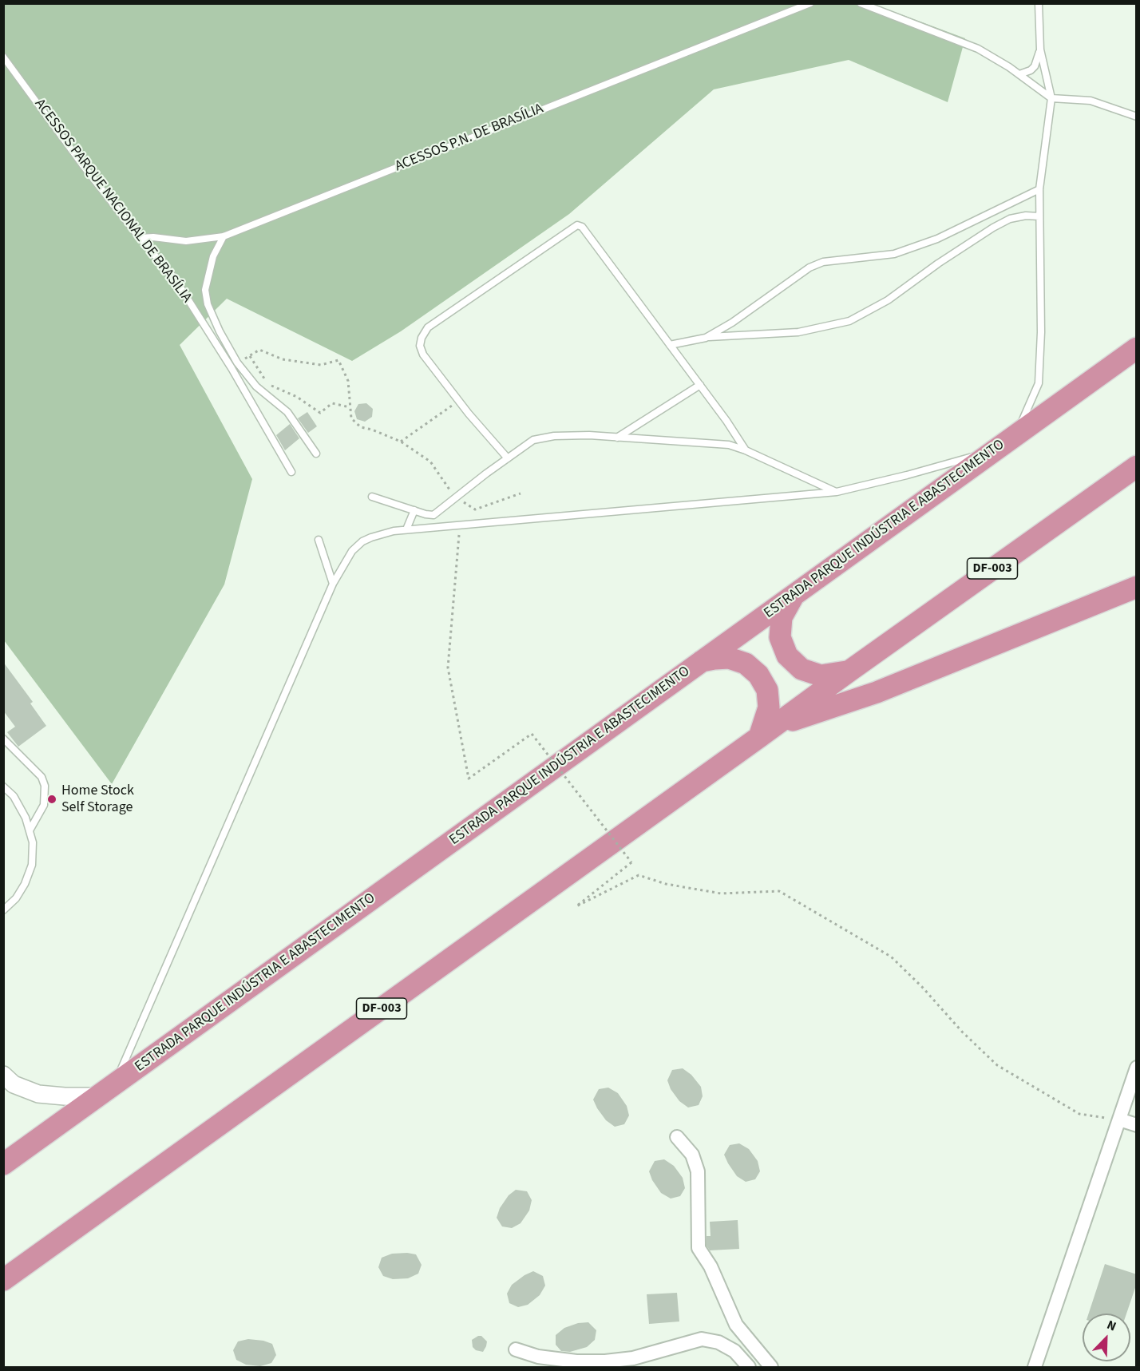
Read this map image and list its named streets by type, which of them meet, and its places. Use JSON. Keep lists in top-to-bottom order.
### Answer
{
  "streets": {
    "highway": ["ESTRADA PARQUE INDÚSTRIA E ABASTECIMENTO", "DF-003"],
    "lane": ["ACESSOS P.N. DE BRASÍLIA", "ACESSOS PARQUE NACIONAL DE BRASÍLIA"]
  },
  "crossings": [
    ["ACESSOS P.N. DE BRASÍLIA", "ACESSOS PARQUE NACIONAL DE BRASÍLIA"]
  ],
  "places": ["Home Stock Self Storage"],
  "north": "top right"
}
